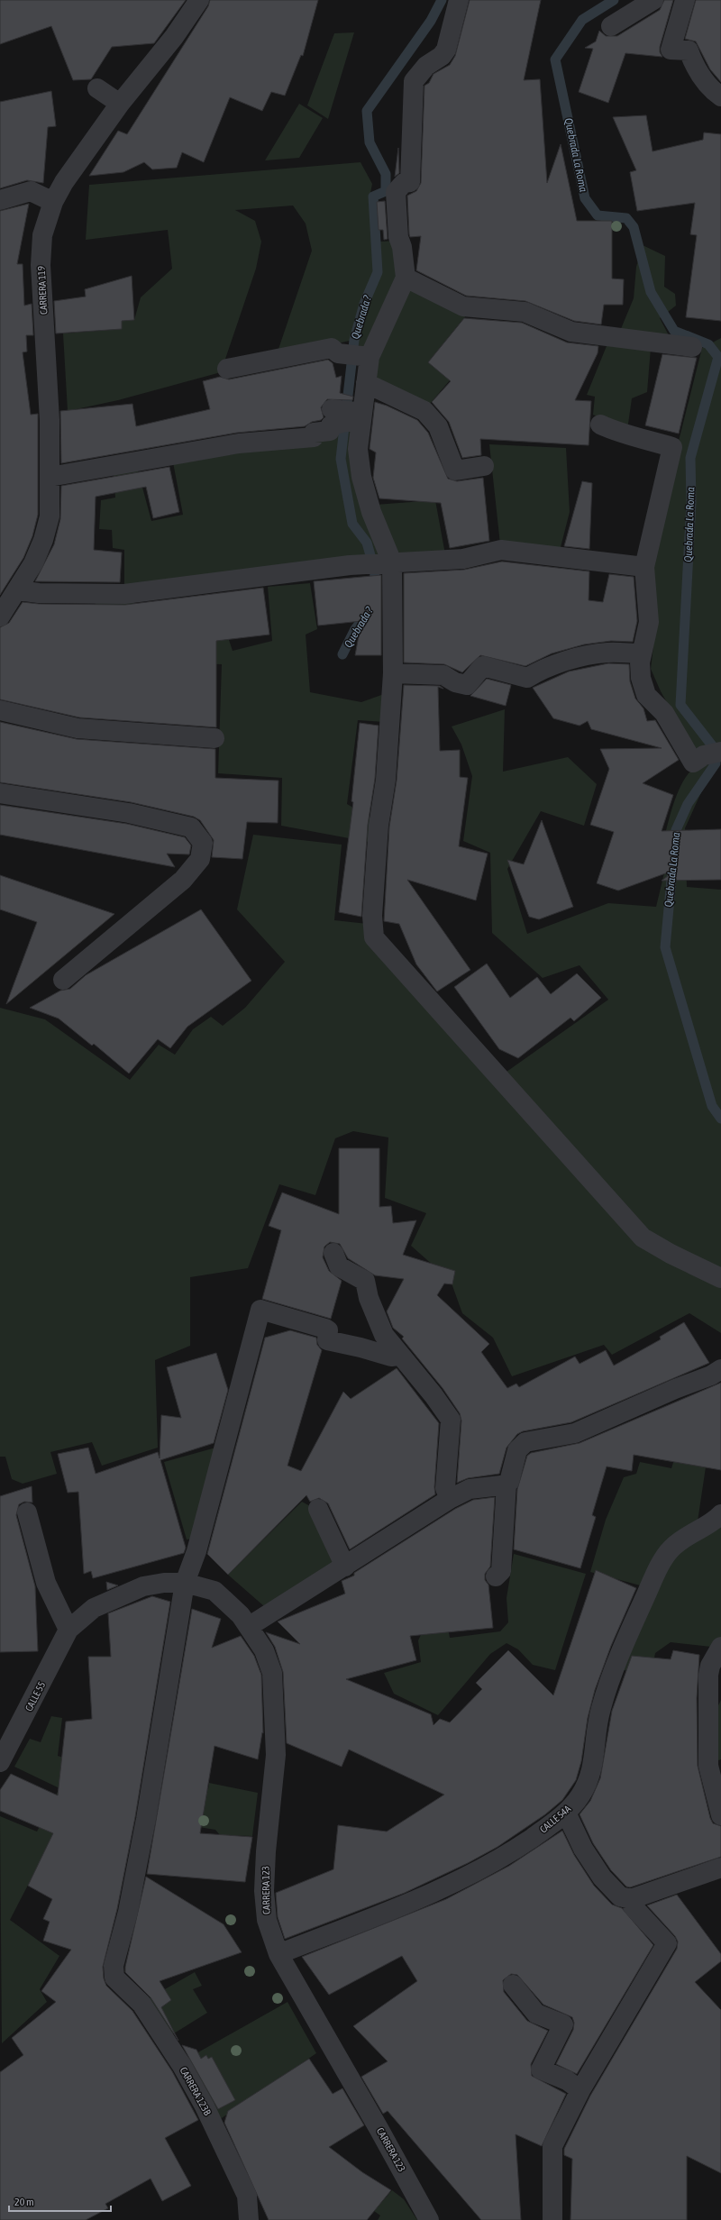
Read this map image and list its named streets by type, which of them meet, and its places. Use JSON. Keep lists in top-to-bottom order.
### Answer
{
  "streets": {
    "street": [
      "CARRERA 119",
      "CALLE 55",
      "CALLE 54A",
      "CARRERA 123",
      "CARRERA 123B"
    ]
  },
  "crossings": [
    ["CALLE 55", "CARRERA 123"],
    ["CALLE 55", "CARRERA 123B"],
    ["CALLE 54A", "CARRERA 123"],
    ["CARRERA 123", "CARRERA 123B"]
  ],
  "water": ["Quebrada La Roma", "Quebrada ?"],
  "scale_bar": "20 m"
}
